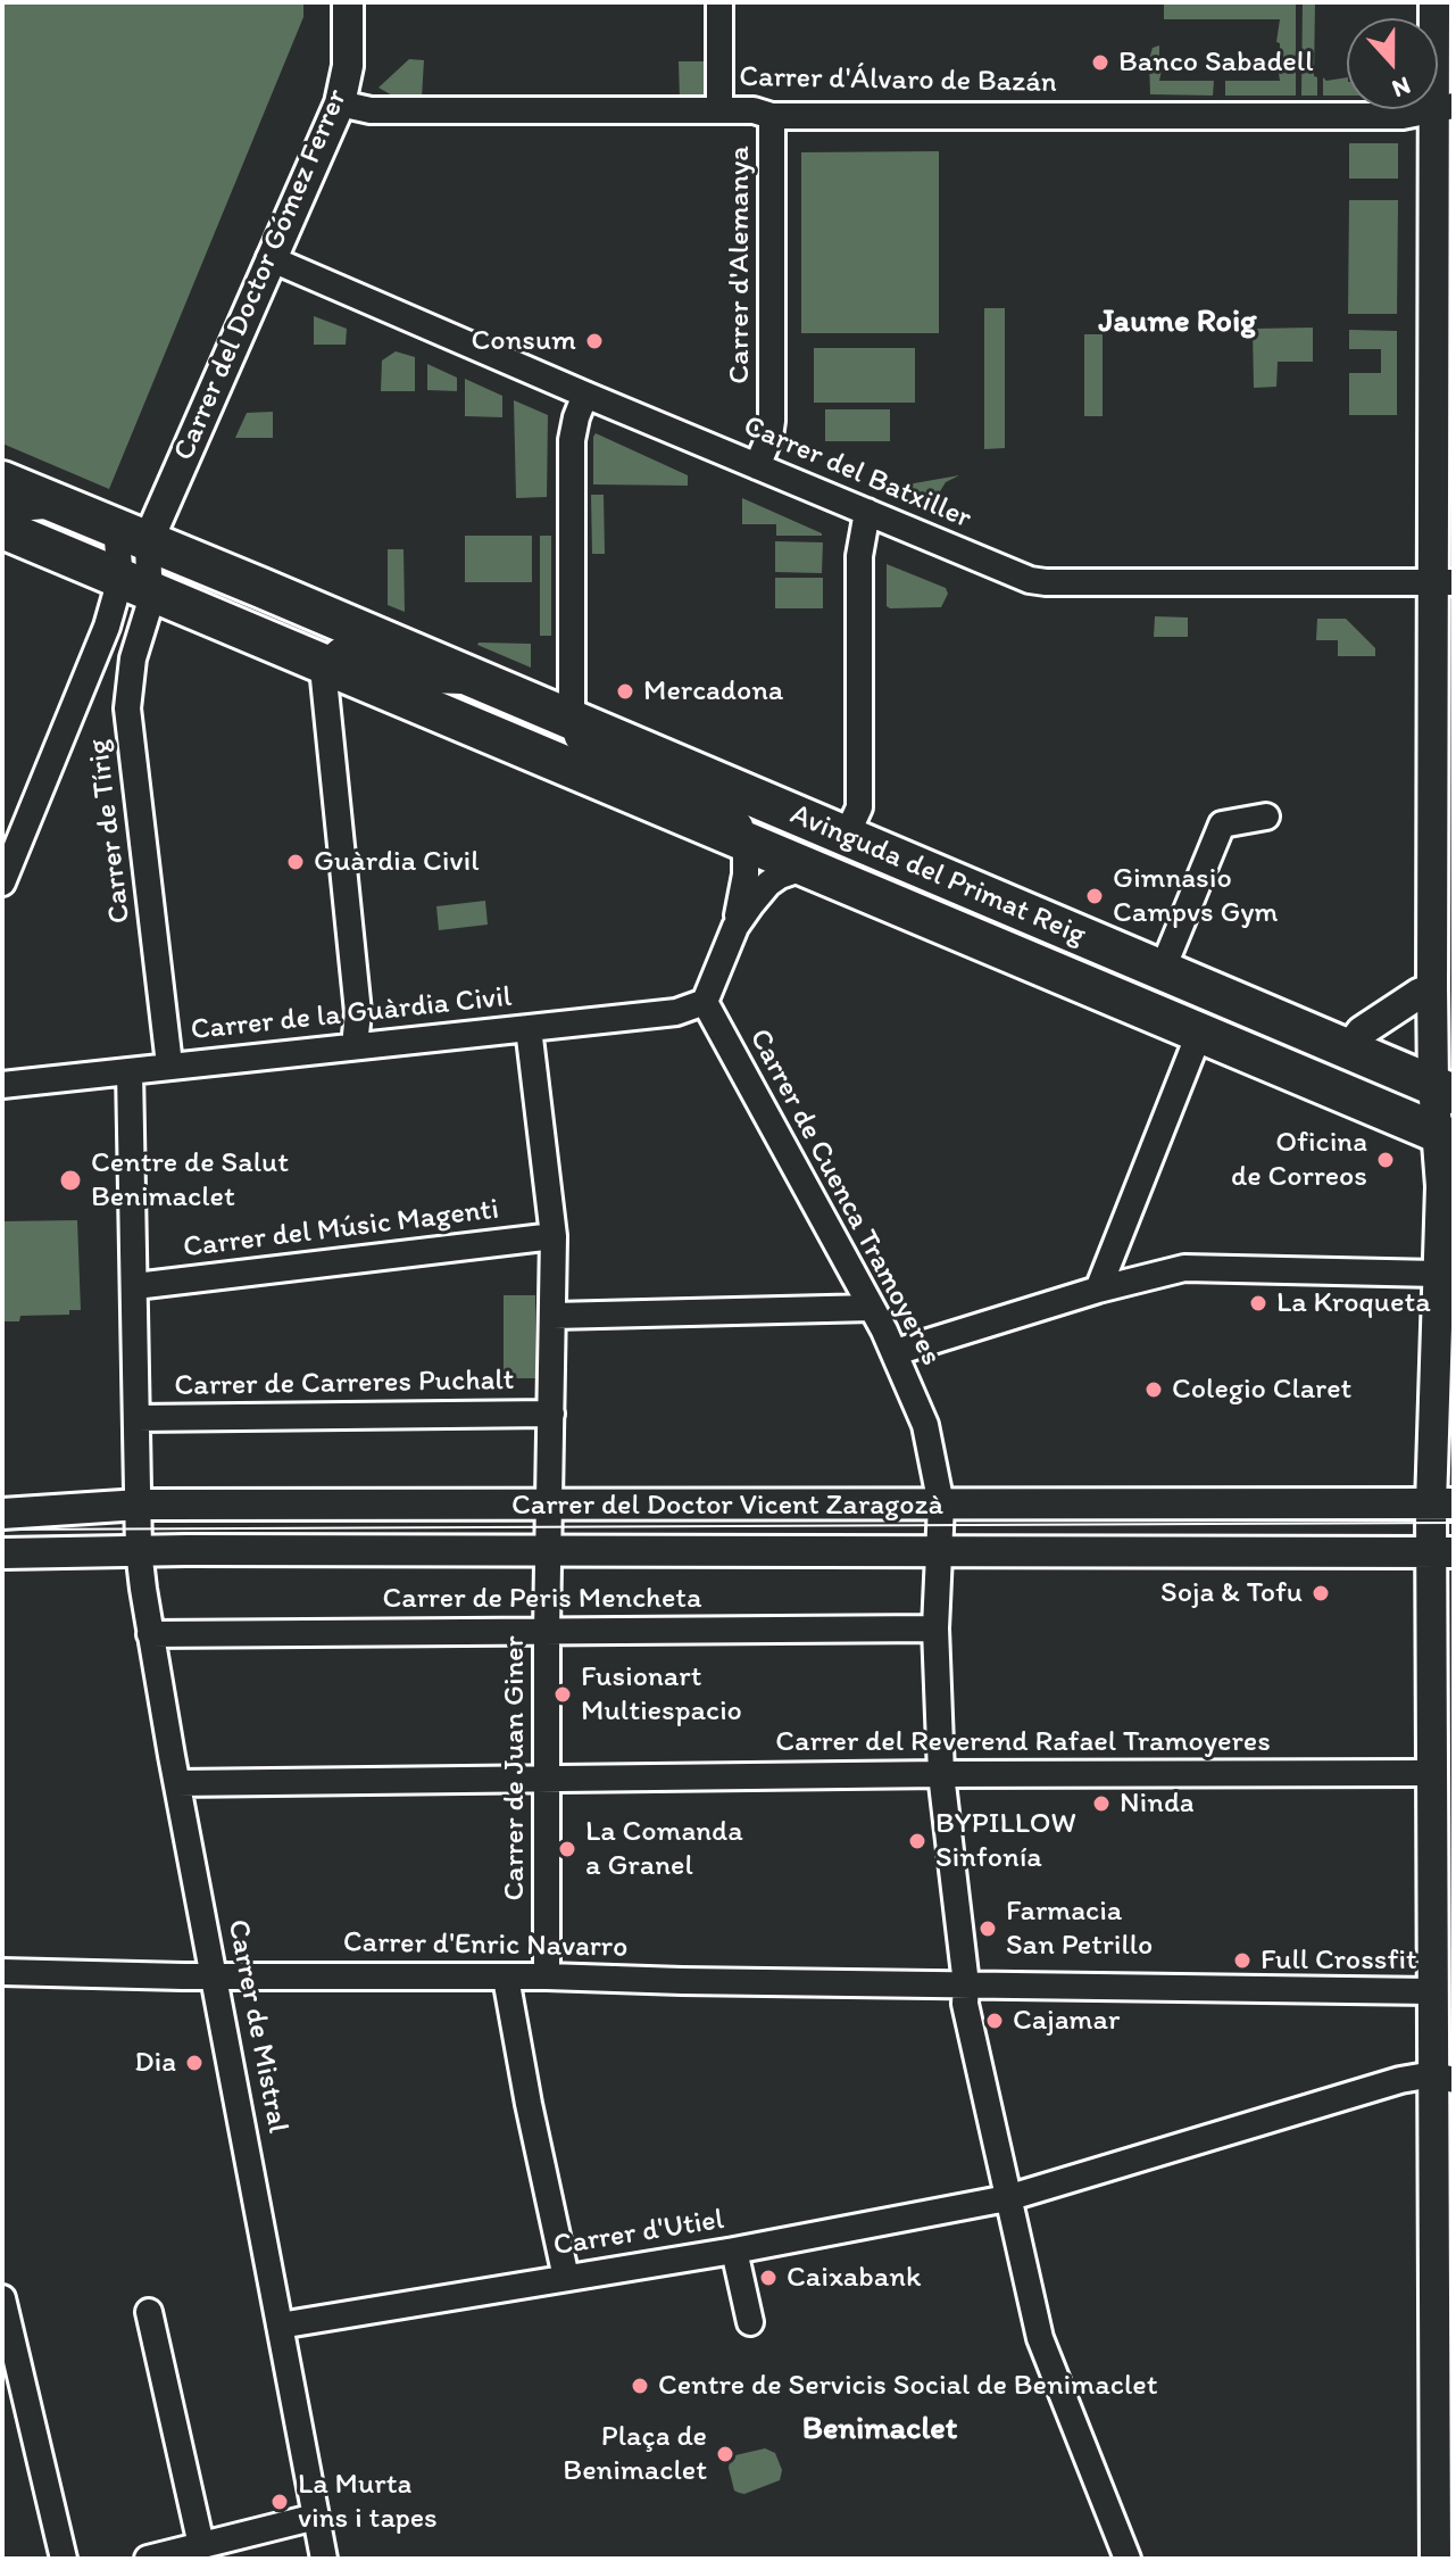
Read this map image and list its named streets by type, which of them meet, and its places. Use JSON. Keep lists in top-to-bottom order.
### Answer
{
  "streets": {
    "main road": ["Avinguda del Primat Reig"],
    "street": [
      "Carrer d'Álvaro de Bazán",
      "Carrer d'Alemanya",
      "Carrer del Doctor Gómez Ferrer",
      "Carrer del Batxiller",
      "Carrer de Tírig",
      "Carrer de la Guàrdia Civil",
      "Carrer de Cuenca Tramoyeres",
      "Carrer del Músic Magenti",
      "Carrer de Carreres Puchalt",
      "Carrer del Doctor Vicent Zaragozà",
      "Carrer de Peris Mencheta",
      "Carrer del Reverend Rafael Tramoyeres",
      "Carrer de Juan Giner",
      "Carrer d'Enric Navarro",
      "Carrer de Mistral",
      "Carrer d'Utiel"
    ]
  },
  "crossings": [
    ["Carrer d'Álvaro de Bazán", "Carrer d'Alemanya"],
    ["Carrer d'Álvaro de Bazán", "Carrer del Doctor Gómez Ferrer"],
    ["Carrer d'Alemanya", "Carrer del Batxiller"],
    ["Carrer del Doctor Gómez Ferrer", "Carrer del Batxiller"],
    ["Carrer del Doctor Gómez Ferrer", "Avinguda del Primat Reig"],
    ["Carrer de Tírig", "Avinguda del Primat Reig"],
    ["Carrer de Tírig", "Carrer de la Guàrdia Civil"],
    ["Carrer de la Guàrdia Civil", "Carrer de Cuenca Tramoyeres"],
    ["Carrer de la Guàrdia Civil", "Carrer de Juan Giner"],
    ["Carrer de la Guàrdia Civil", "Carrer de Mistral"],
    ["Carrer de Cuenca Tramoyeres", "Carrer del Doctor Vicent Zaragozà"],
    ["Carrer de Cuenca Tramoyeres", "Carrer de Peris Mencheta"],
    ["Carrer de Cuenca Tramoyeres", "Carrer del Reverend Rafael Tramoyeres"],
    ["Carrer de Cuenca Tramoyeres", "Carrer d'Enric Navarro"],
    ["Carrer de Cuenca Tramoyeres", "Carrer d'Utiel"],
    ["Carrer del Músic Magenti", "Carrer de Juan Giner"],
    ["Carrer del Músic Magenti", "Carrer de Mistral"],
    ["Carrer de Carreres Puchalt", "Carrer de Juan Giner"],
    ["Carrer de Carreres Puchalt", "Carrer de Mistral"],
    ["Carrer del Doctor Vicent Zaragozà", "Carrer de Juan Giner"],
    ["Carrer del Doctor Vicent Zaragozà", "Carrer de Mistral"],
    ["Carrer de Peris Mencheta", "Carrer de Juan Giner"],
    ["Carrer de Peris Mencheta", "Carrer de Mistral"],
    ["Carrer del Reverend Rafael Tramoyeres", "Carrer de Juan Giner"],
    ["Carrer del Reverend Rafael Tramoyeres", "Carrer de Mistral"],
    ["Carrer de Juan Giner", "Carrer d'Enric Navarro"],
    ["Carrer d'Enric Navarro", "Carrer de Mistral"],
    ["Carrer de Mistral", "Carrer d'Utiel"]
  ],
  "districts": ["Jaume Roig", "Benimaclet"],
  "places": [
    "Banco Sabadell",
    "Consum",
    "Mercadona",
    "Guàrdia Civil",
    "Gimnasio Campvs Gym",
    "Oficina de Correos",
    "Centre de Salut Benimaclet",
    "La Kroqueta",
    "Colegio Claret",
    "Soja & Tofu",
    "Fusionart Multiespacio",
    "Ninda",
    "BYPILLOW Sinfonía",
    "La Comanda a Granel",
    "Farmacia San Petrillo",
    "Full Crossfit",
    "Cajamar",
    "Dia",
    "Caixabank",
    "Centre de Servicis Social de Benimaclet",
    "Plaça de Benimaclet",
    "La Murta vins i tapes"
  ],
  "north": "bottom"
}
